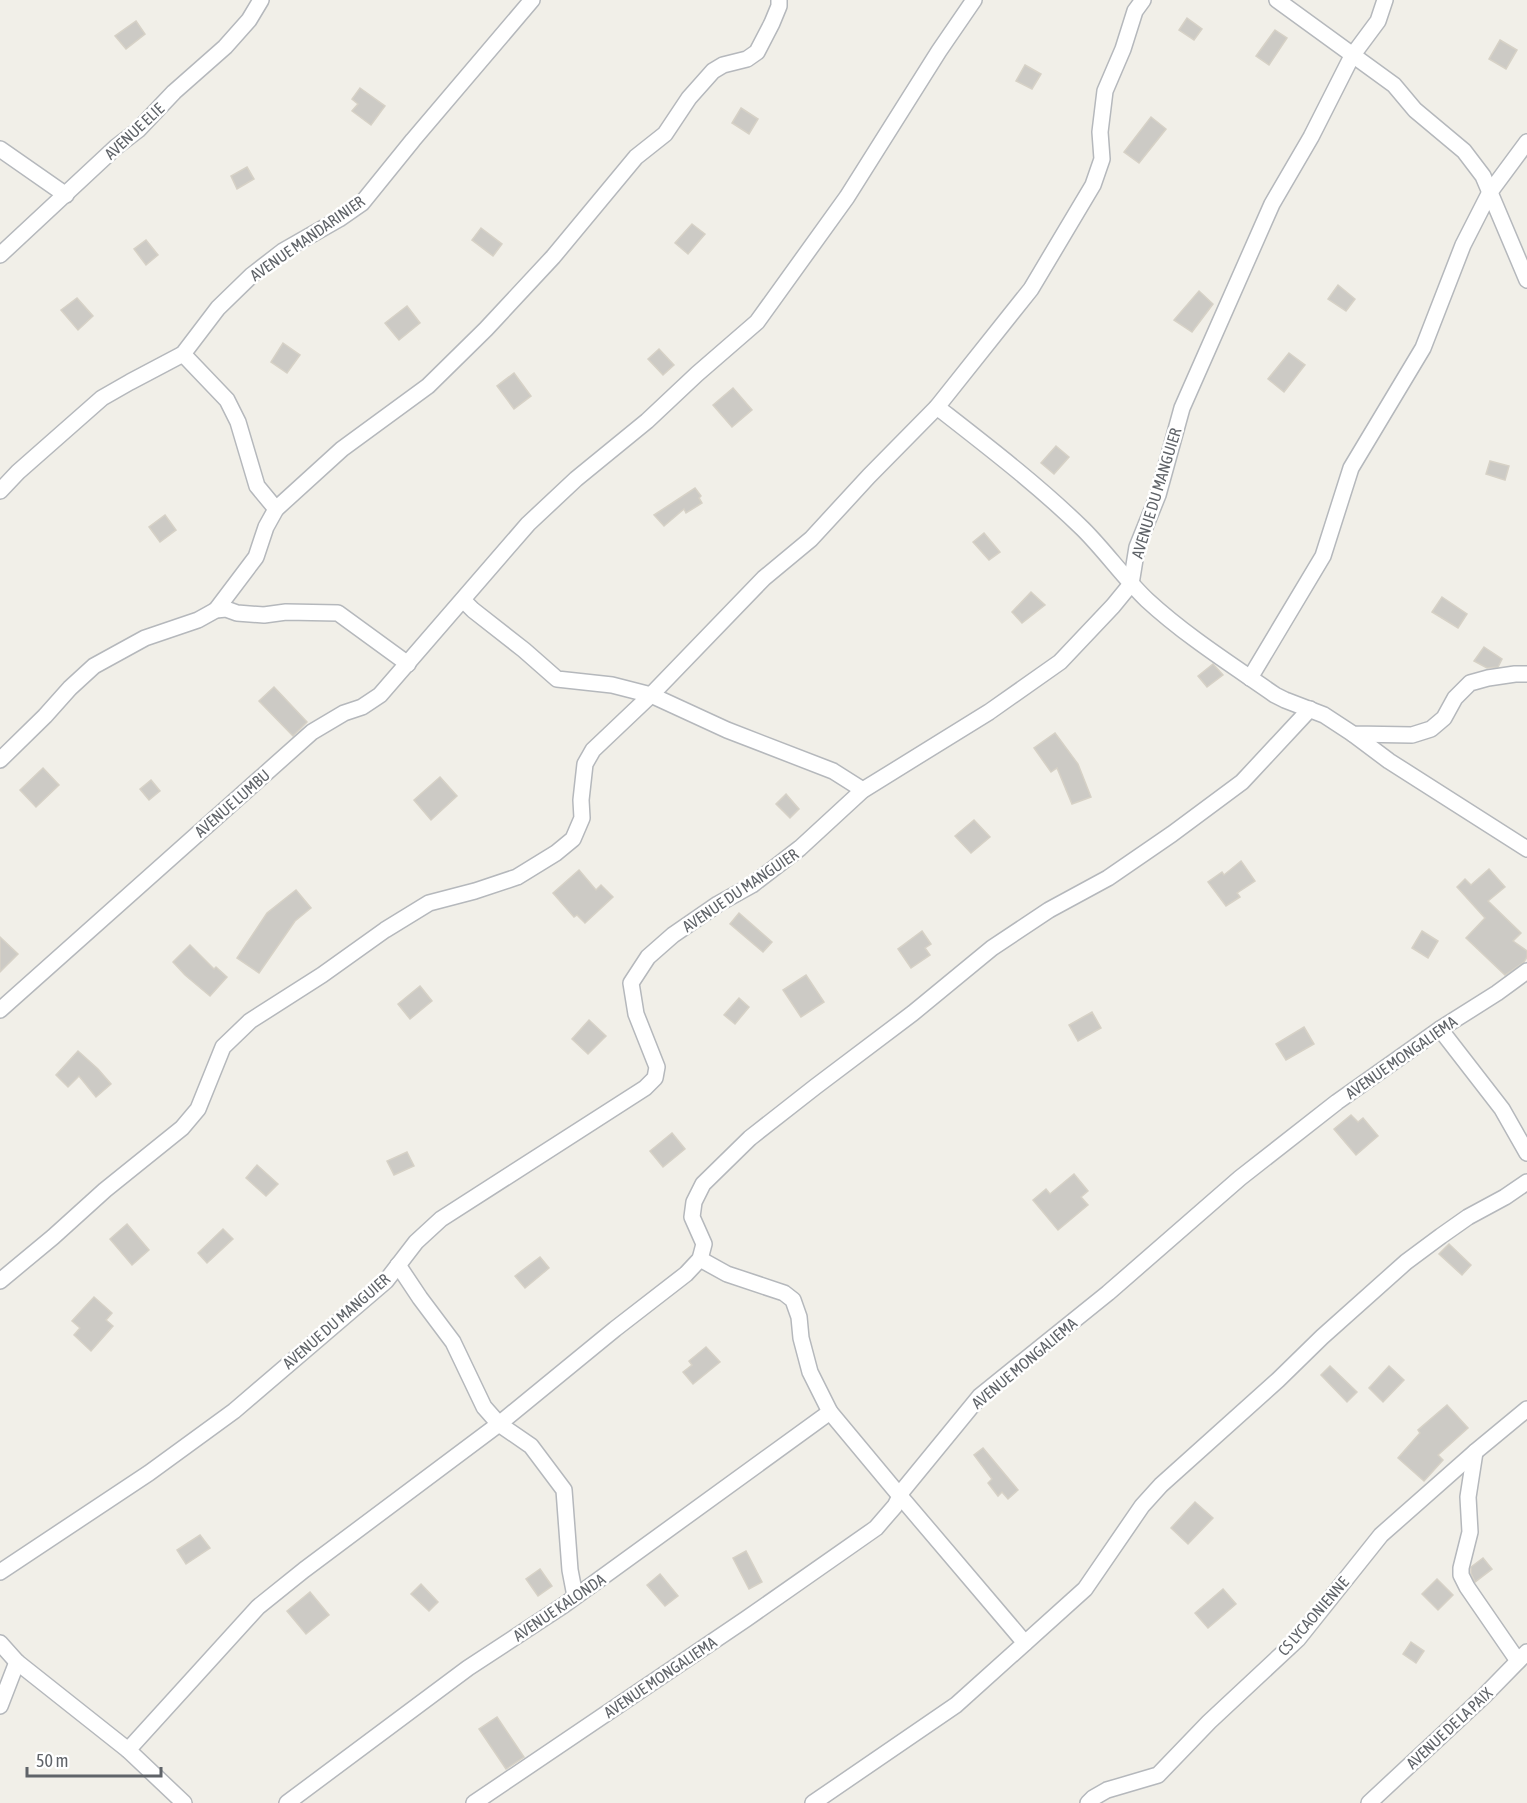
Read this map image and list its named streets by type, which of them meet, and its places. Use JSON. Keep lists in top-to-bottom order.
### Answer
{
  "streets": {
    "street": [
      "AVENUE ELIE",
      "AVENUE MANDARINIER",
      "AVENUE DU MANGUIER",
      "AVENUE LUMBU",
      "AVENUE MONGALIEMA",
      "AVENUE KALONDA",
      "CS LYCAONIENNE",
      "AVENUE DE LA PAIX"
    ]
  },
  "scale_bar": "50 m"
}
